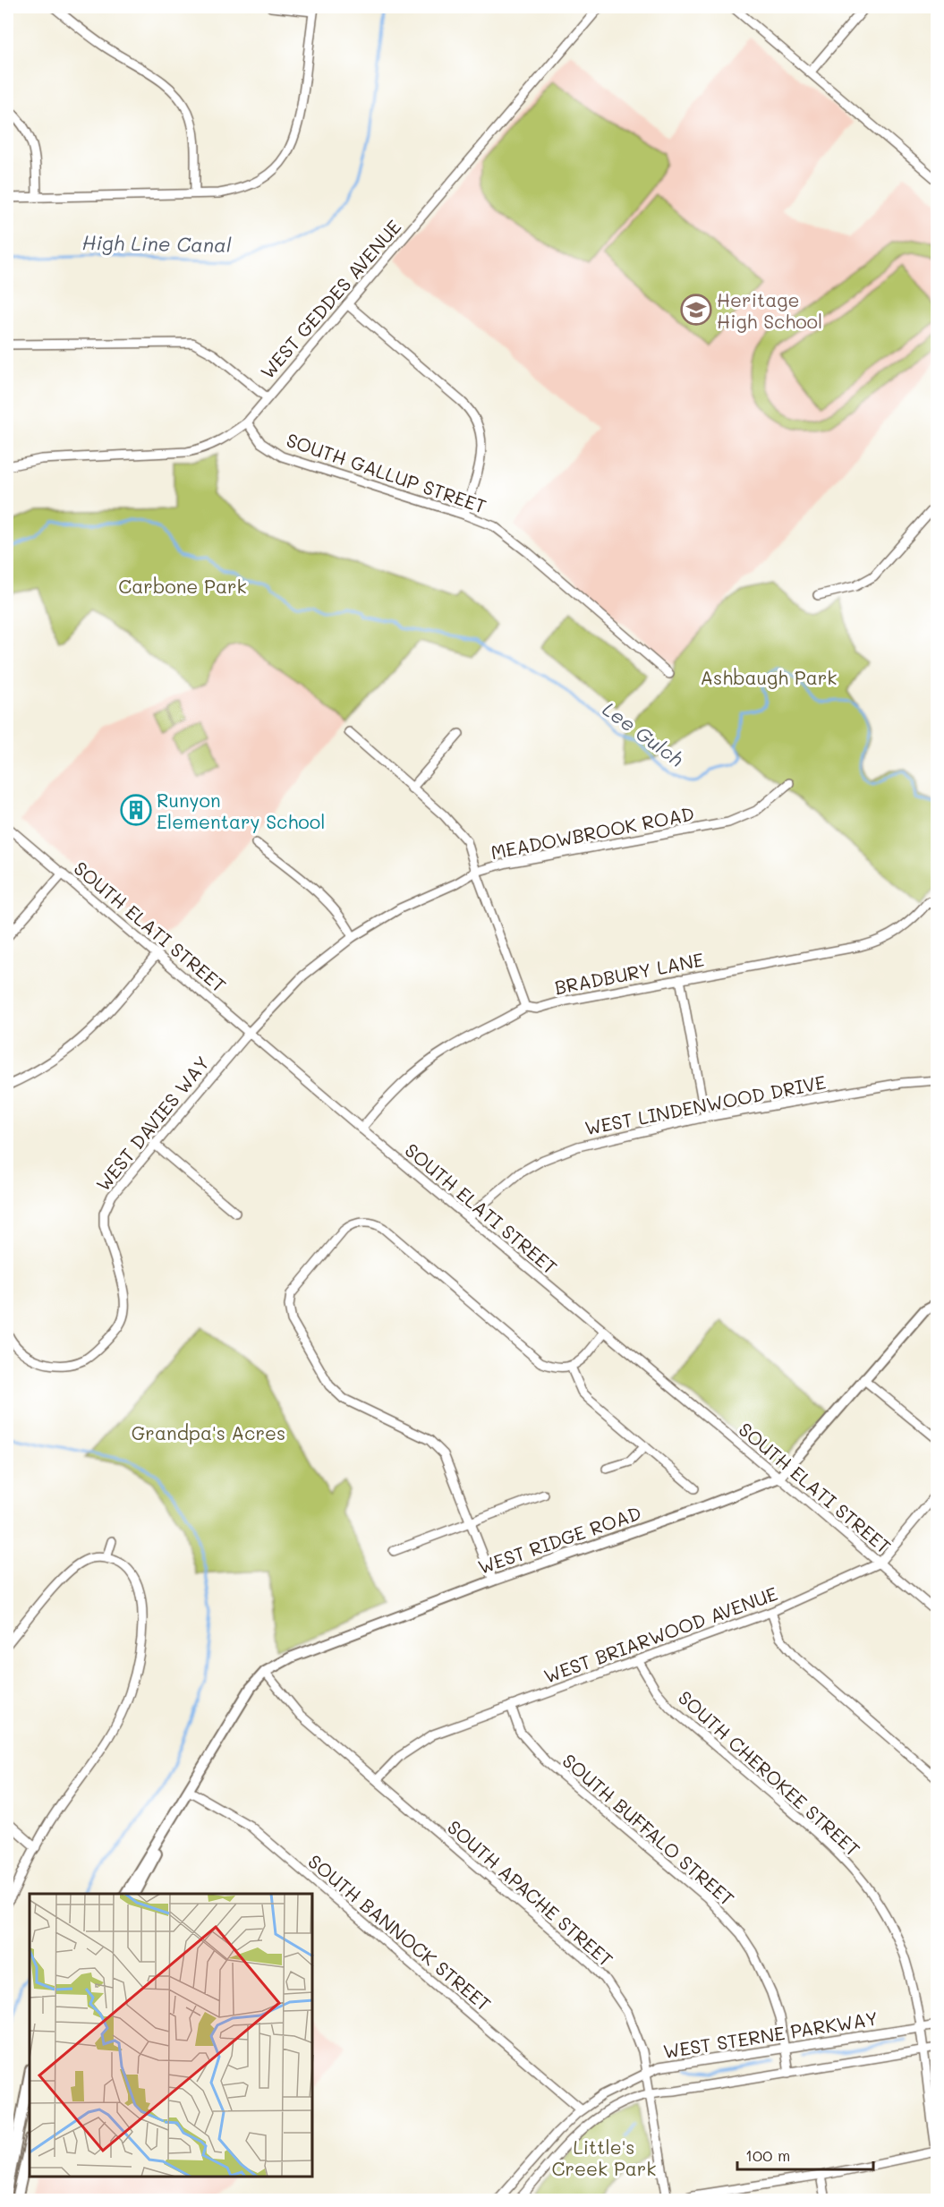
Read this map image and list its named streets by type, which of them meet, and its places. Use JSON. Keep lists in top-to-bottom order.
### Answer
{
  "streets": {
    "street": [
      "WEST GEDDES AVENUE",
      "SOUTH GALLUP STREET",
      "MEADOWBROOK ROAD",
      "SOUTH ELATI STREET",
      "BRADBURY LANE",
      "WEST LINDENWOOD DRIVE",
      "WEST DAVIES WAY",
      "WEST RIDGE ROAD",
      "WEST BRIARWOOD AVENUE",
      "SOUTH CHEROKEE STREET",
      "SOUTH BUFFALO STREET",
      "SOUTH APACHE STREET",
      "SOUTH BANNOCK STREET",
      "WEST STERNE PARKWAY"
    ]
  },
  "crossings": [
    ["WEST GEDDES AVENUE", "SOUTH GALLUP STREET"],
    ["MEADOWBROOK ROAD", "SOUTH ELATI STREET"],
    ["MEADOWBROOK ROAD", "WEST DAVIES WAY"],
    ["SOUTH ELATI STREET", "BRADBURY LANE"],
    ["SOUTH ELATI STREET", "WEST LINDENWOOD DRIVE"],
    ["SOUTH ELATI STREET", "WEST DAVIES WAY"],
    ["SOUTH ELATI STREET", "WEST RIDGE ROAD"],
    ["SOUTH ELATI STREET", "WEST BRIARWOOD AVENUE"],
    ["WEST RIDGE ROAD", "SOUTH APACHE STREET"],
    ["WEST RIDGE ROAD", "SOUTH BANNOCK STREET"],
    ["WEST BRIARWOOD AVENUE", "SOUTH CHEROKEE STREET"],
    ["WEST BRIARWOOD AVENUE", "SOUTH BUFFALO STREET"],
    ["WEST BRIARWOOD AVENUE", "SOUTH APACHE STREET"],
    ["SOUTH CHEROKEE STREET", "WEST STERNE PARKWAY"],
    ["SOUTH BUFFALO STREET", "WEST STERNE PARKWAY"],
    ["SOUTH APACHE STREET", "WEST STERNE PARKWAY"],
    ["SOUTH BANNOCK STREET", "WEST STERNE PARKWAY"]
  ],
  "water": ["High Line Canal", "Lee Gulch"],
  "parks": [
    "Carbone Park",
    "Ashbaugh Park",
    "Grandpa's Acres",
    "Little's Creek Park"
  ],
  "places": {
    "school or university": ["Heritage High School"],
    "building": ["Runyon Elementary School"]
  },
  "scale_bar": "100 m"
}
